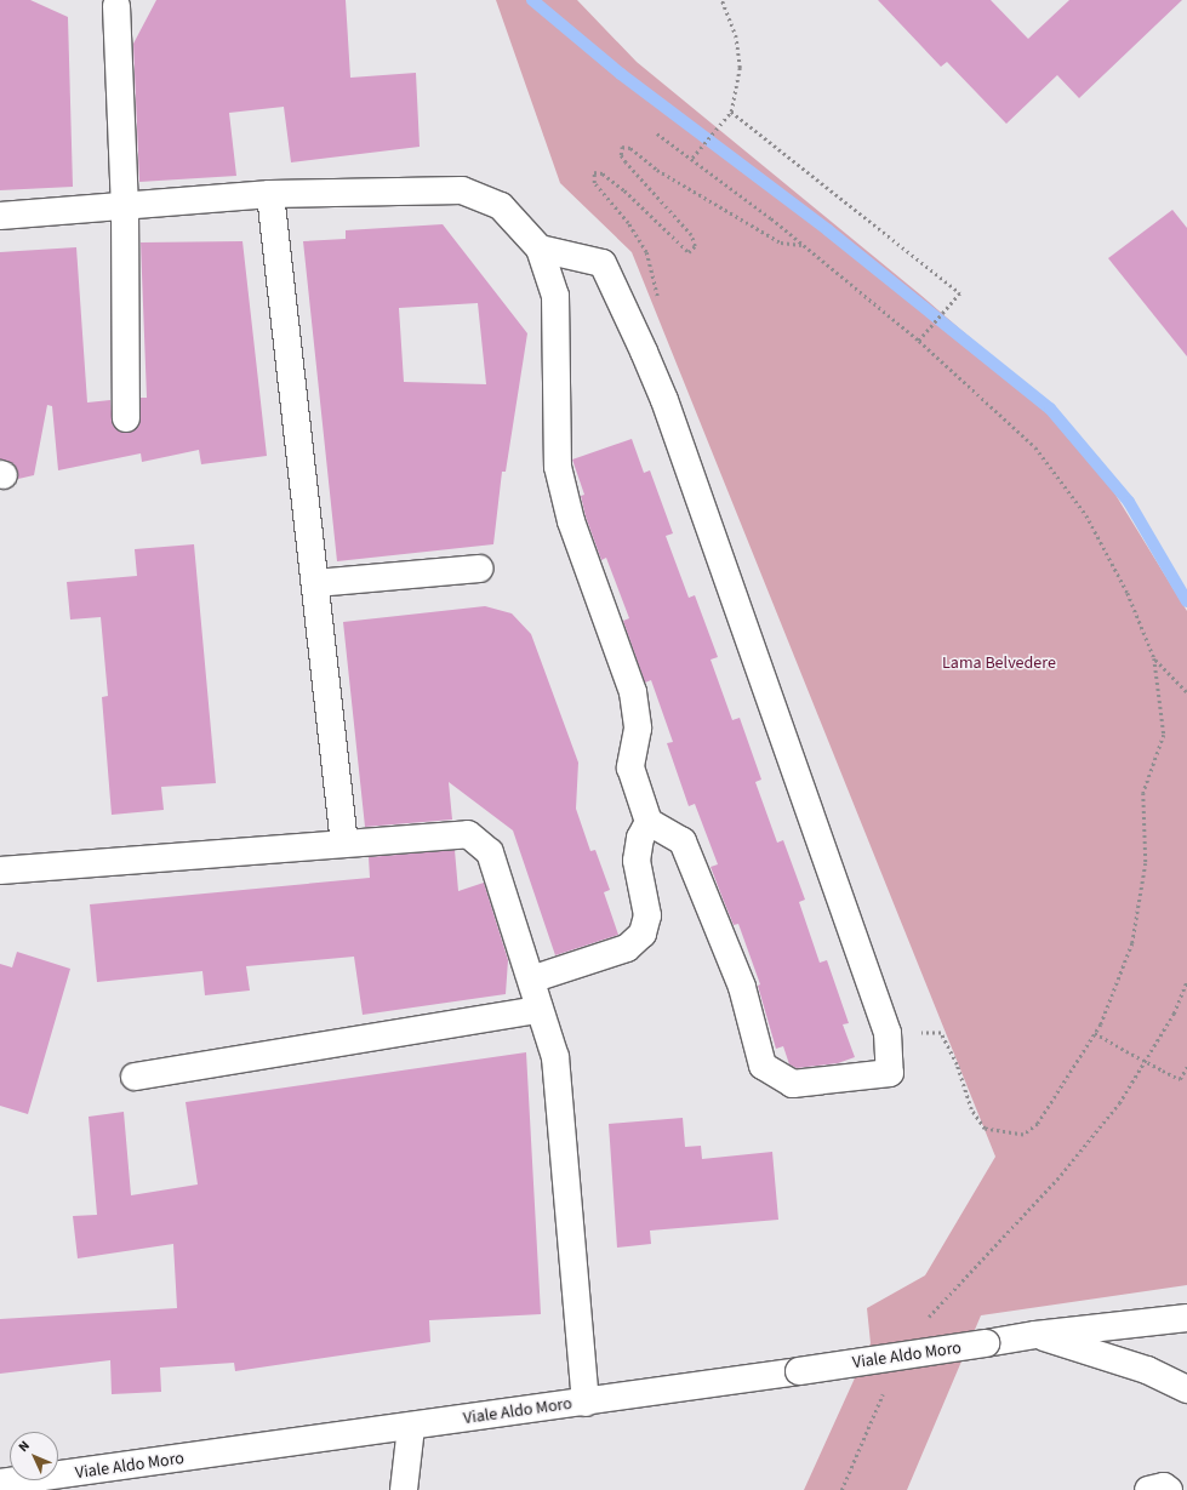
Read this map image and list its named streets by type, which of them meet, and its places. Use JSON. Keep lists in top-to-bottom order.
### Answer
{
  "streets": {
    "street": ["Viale Aldo Moro"]
  },
  "parks": ["Lama Belvedere"],
  "north": "top left"
}
